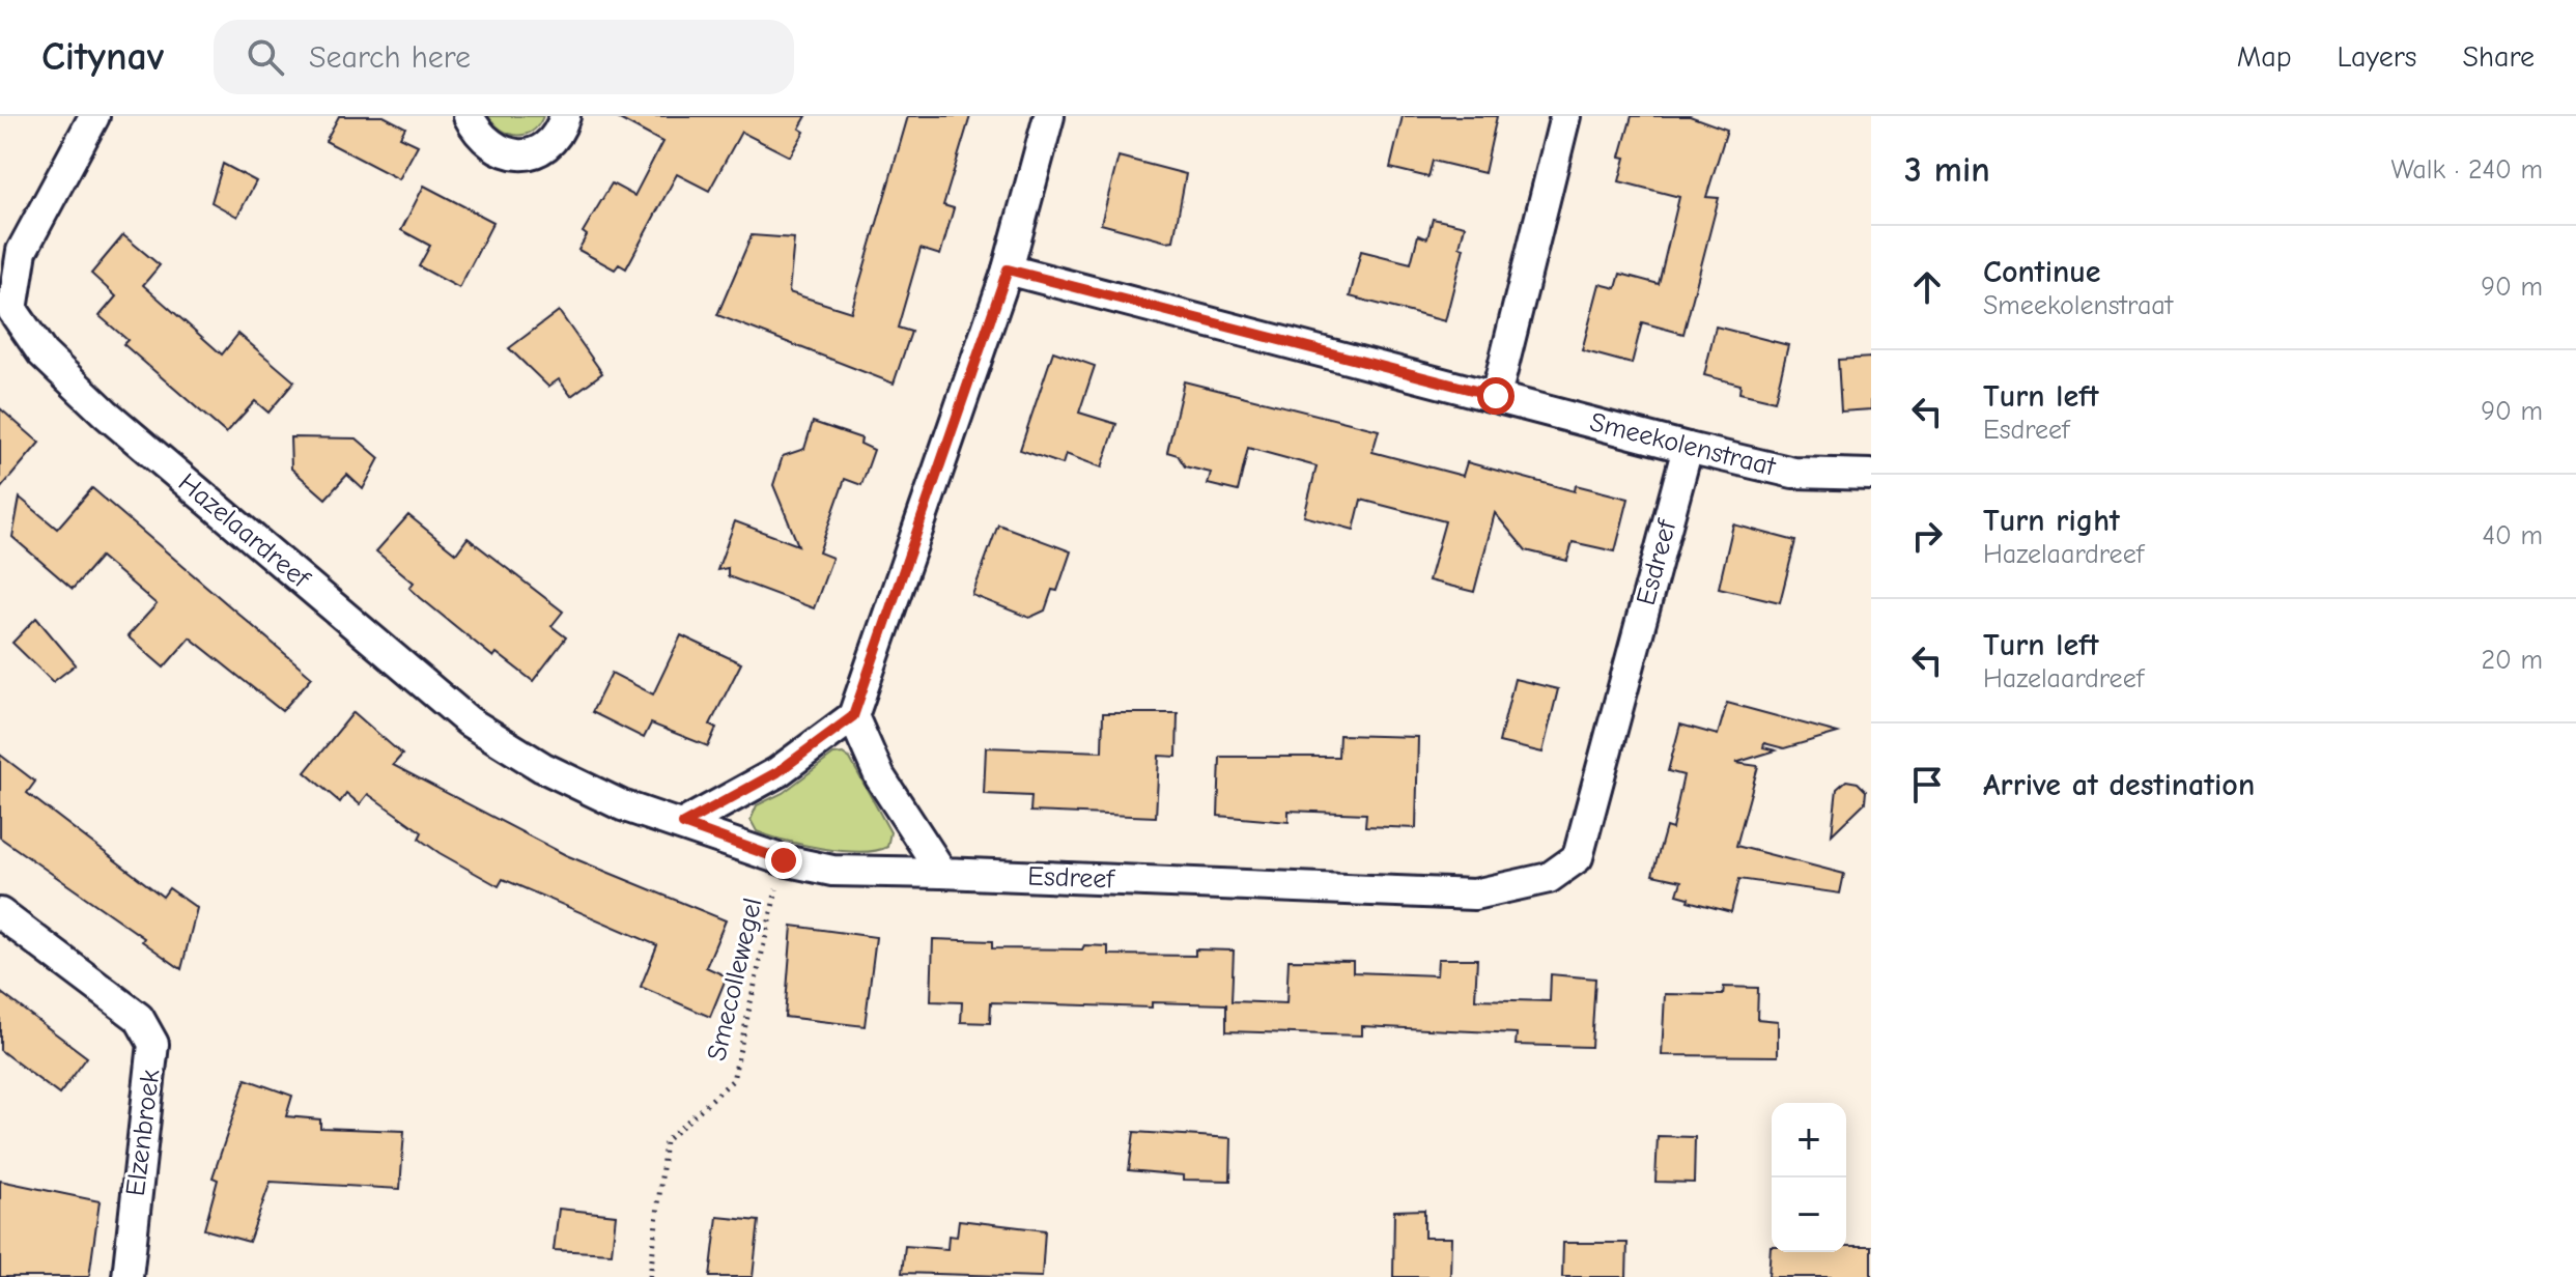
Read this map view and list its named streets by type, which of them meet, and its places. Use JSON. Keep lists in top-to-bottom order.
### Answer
{
  "streets": {
    "street": [
      "Smeekolenstraat",
      "Hazelaardreef",
      "Esdreef",
      "Elzenbroek"
    ],
    "path": ["Smecollewegel"]
  },
  "crossings": [
    ["Smeekolenstraat", "Esdreef"],
    ["Hazelaardreef", "Esdreef"],
    ["Hazelaardreef", "Smecollewegel"]
  ],
  "page": {
    "header": "Citynav",
    "search": "Search here",
    "nav": ["Map", "Layers", "Share"],
    "heading": ["3 min", "Walk · 240 m"],
    "list": [
      ["Continue", "Smeekolenstraat", "90 m"],
      ["Turn left", "Esdreef", "90 m"],
      ["Turn right", "Hazelaardreef", "40 m"],
      ["Turn left", "Hazelaardreef", "20 m"],
      "Arrive at destination"
    ],
    "map_buttons": ["+", "−"]
  }
}
